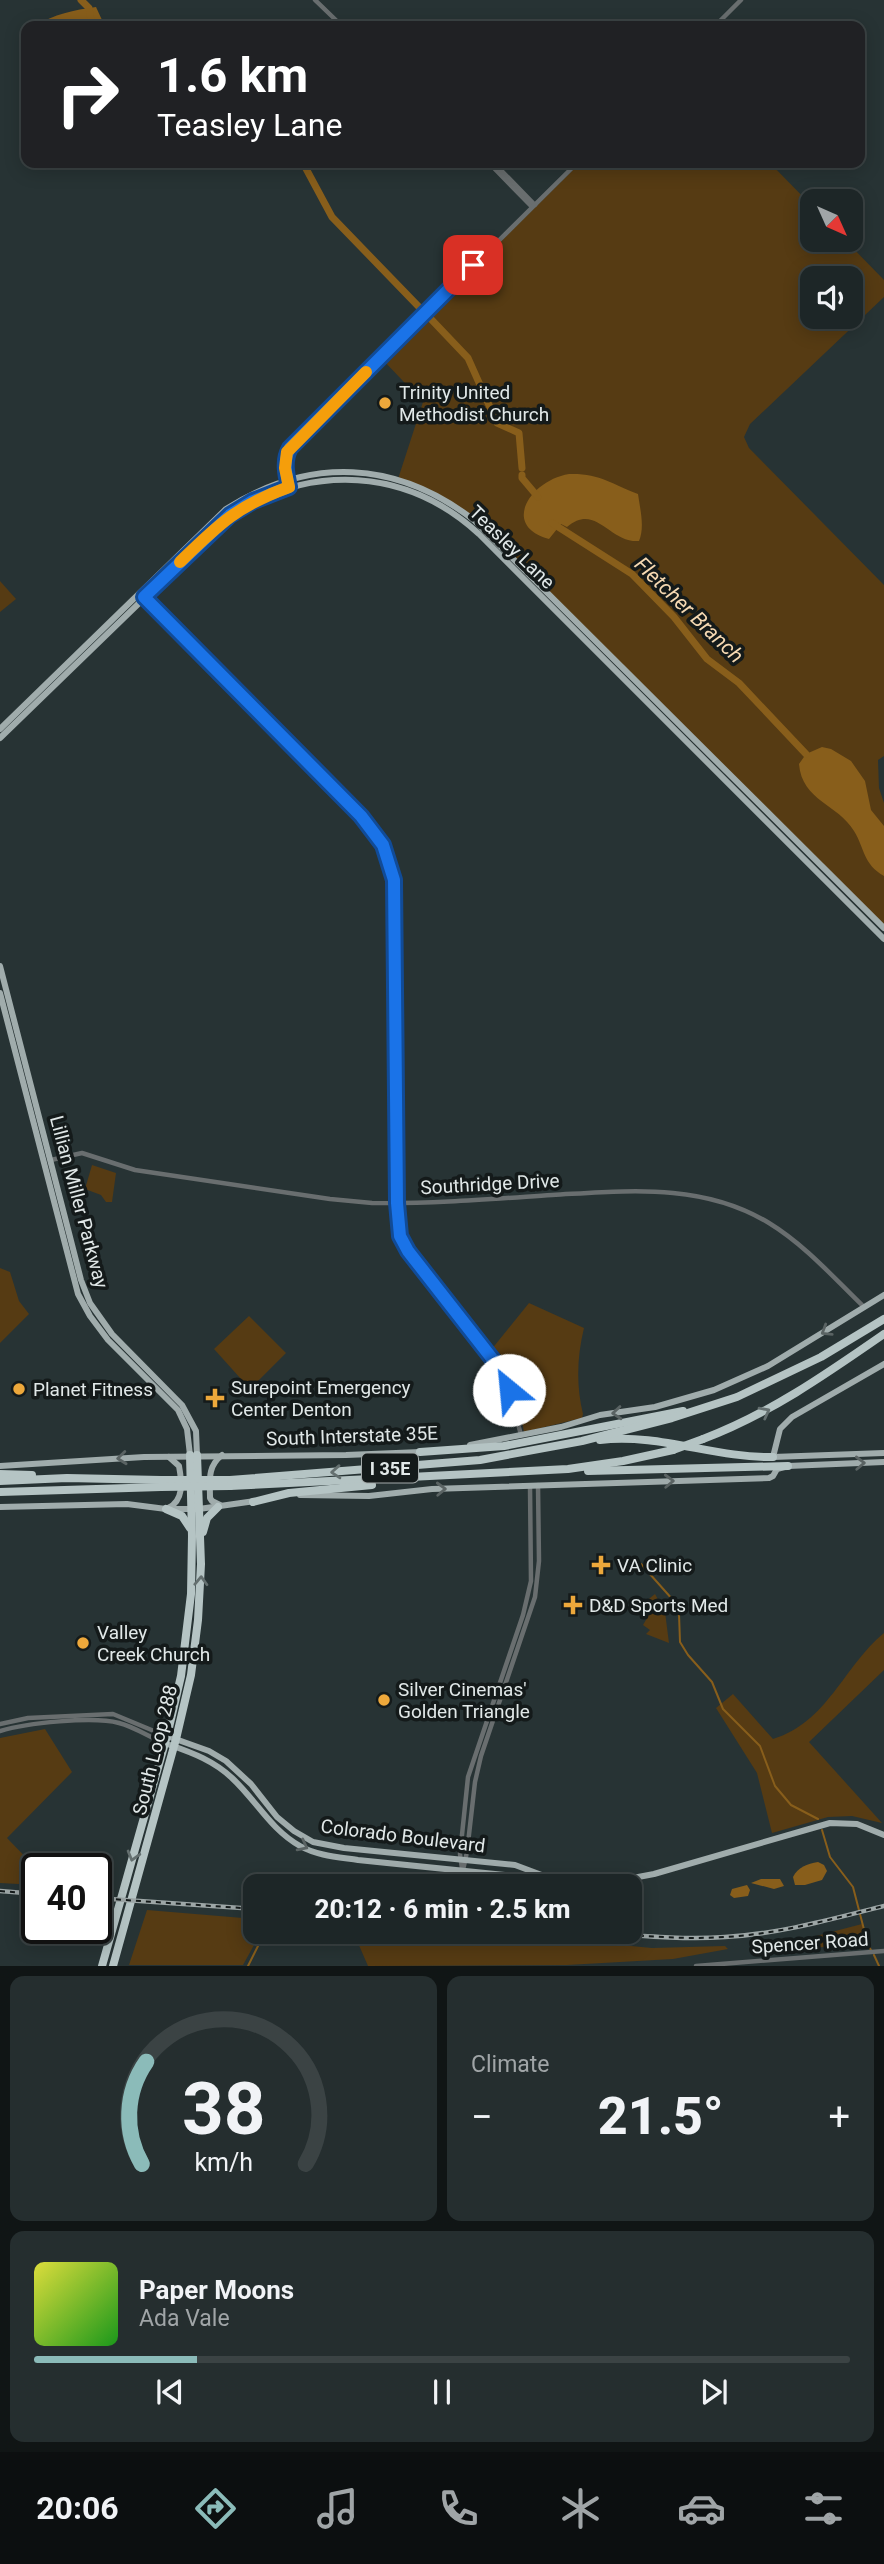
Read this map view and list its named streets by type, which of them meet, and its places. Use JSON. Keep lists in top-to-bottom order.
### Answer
{
  "streets": {
    "highway": ["I 35E", "South Loop 288"],
    "main road": [
      "Teasley Lane",
      "Lillian Miller Parkway",
      "South Interstate 35E",
      "Colorado Boulevard"
    ],
    "street": ["Southridge Drive", "Spencer Road"]
  },
  "crossings": [
    ["Southridge Drive", "Lillian Miller Parkway"],
    ["Southridge Drive", "South Interstate 35E"],
    ["Lillian Miller Parkway", "South Interstate 35E"],
    ["Lillian Miller Parkway", "South Loop 288"],
    ["South Interstate 35E", "South Loop 288"],
    ["South Loop 288", "Colorado Boulevard"]
  ],
  "water": ["Fletcher Branch"],
  "places": {
    "other": [
      "Trinity United Methodist Church",
      "Planet Fitness",
      "Valley Creek Church",
      "Silver Cinemas' Golden Triangle"
    ],
    "health": ["Surepoint Emergency Center Denton", "VA Clinic", "D&D Sports Med"]
  },
  "north": "bottom right",
  "page": {
    "turn": ["1.6 km", "Teasley Lane"],
    "limit": "40",
    "trip": "20:12 · 6 min · 2.5 km",
    "tile": "Climate",
    "heat": ["−", "21.5°", "+"],
    "song": ["Paper Moons", "Ada Vale"],
    "tabs": "20:06",
    "gauge": ["38", "km/h"]
  }
}
